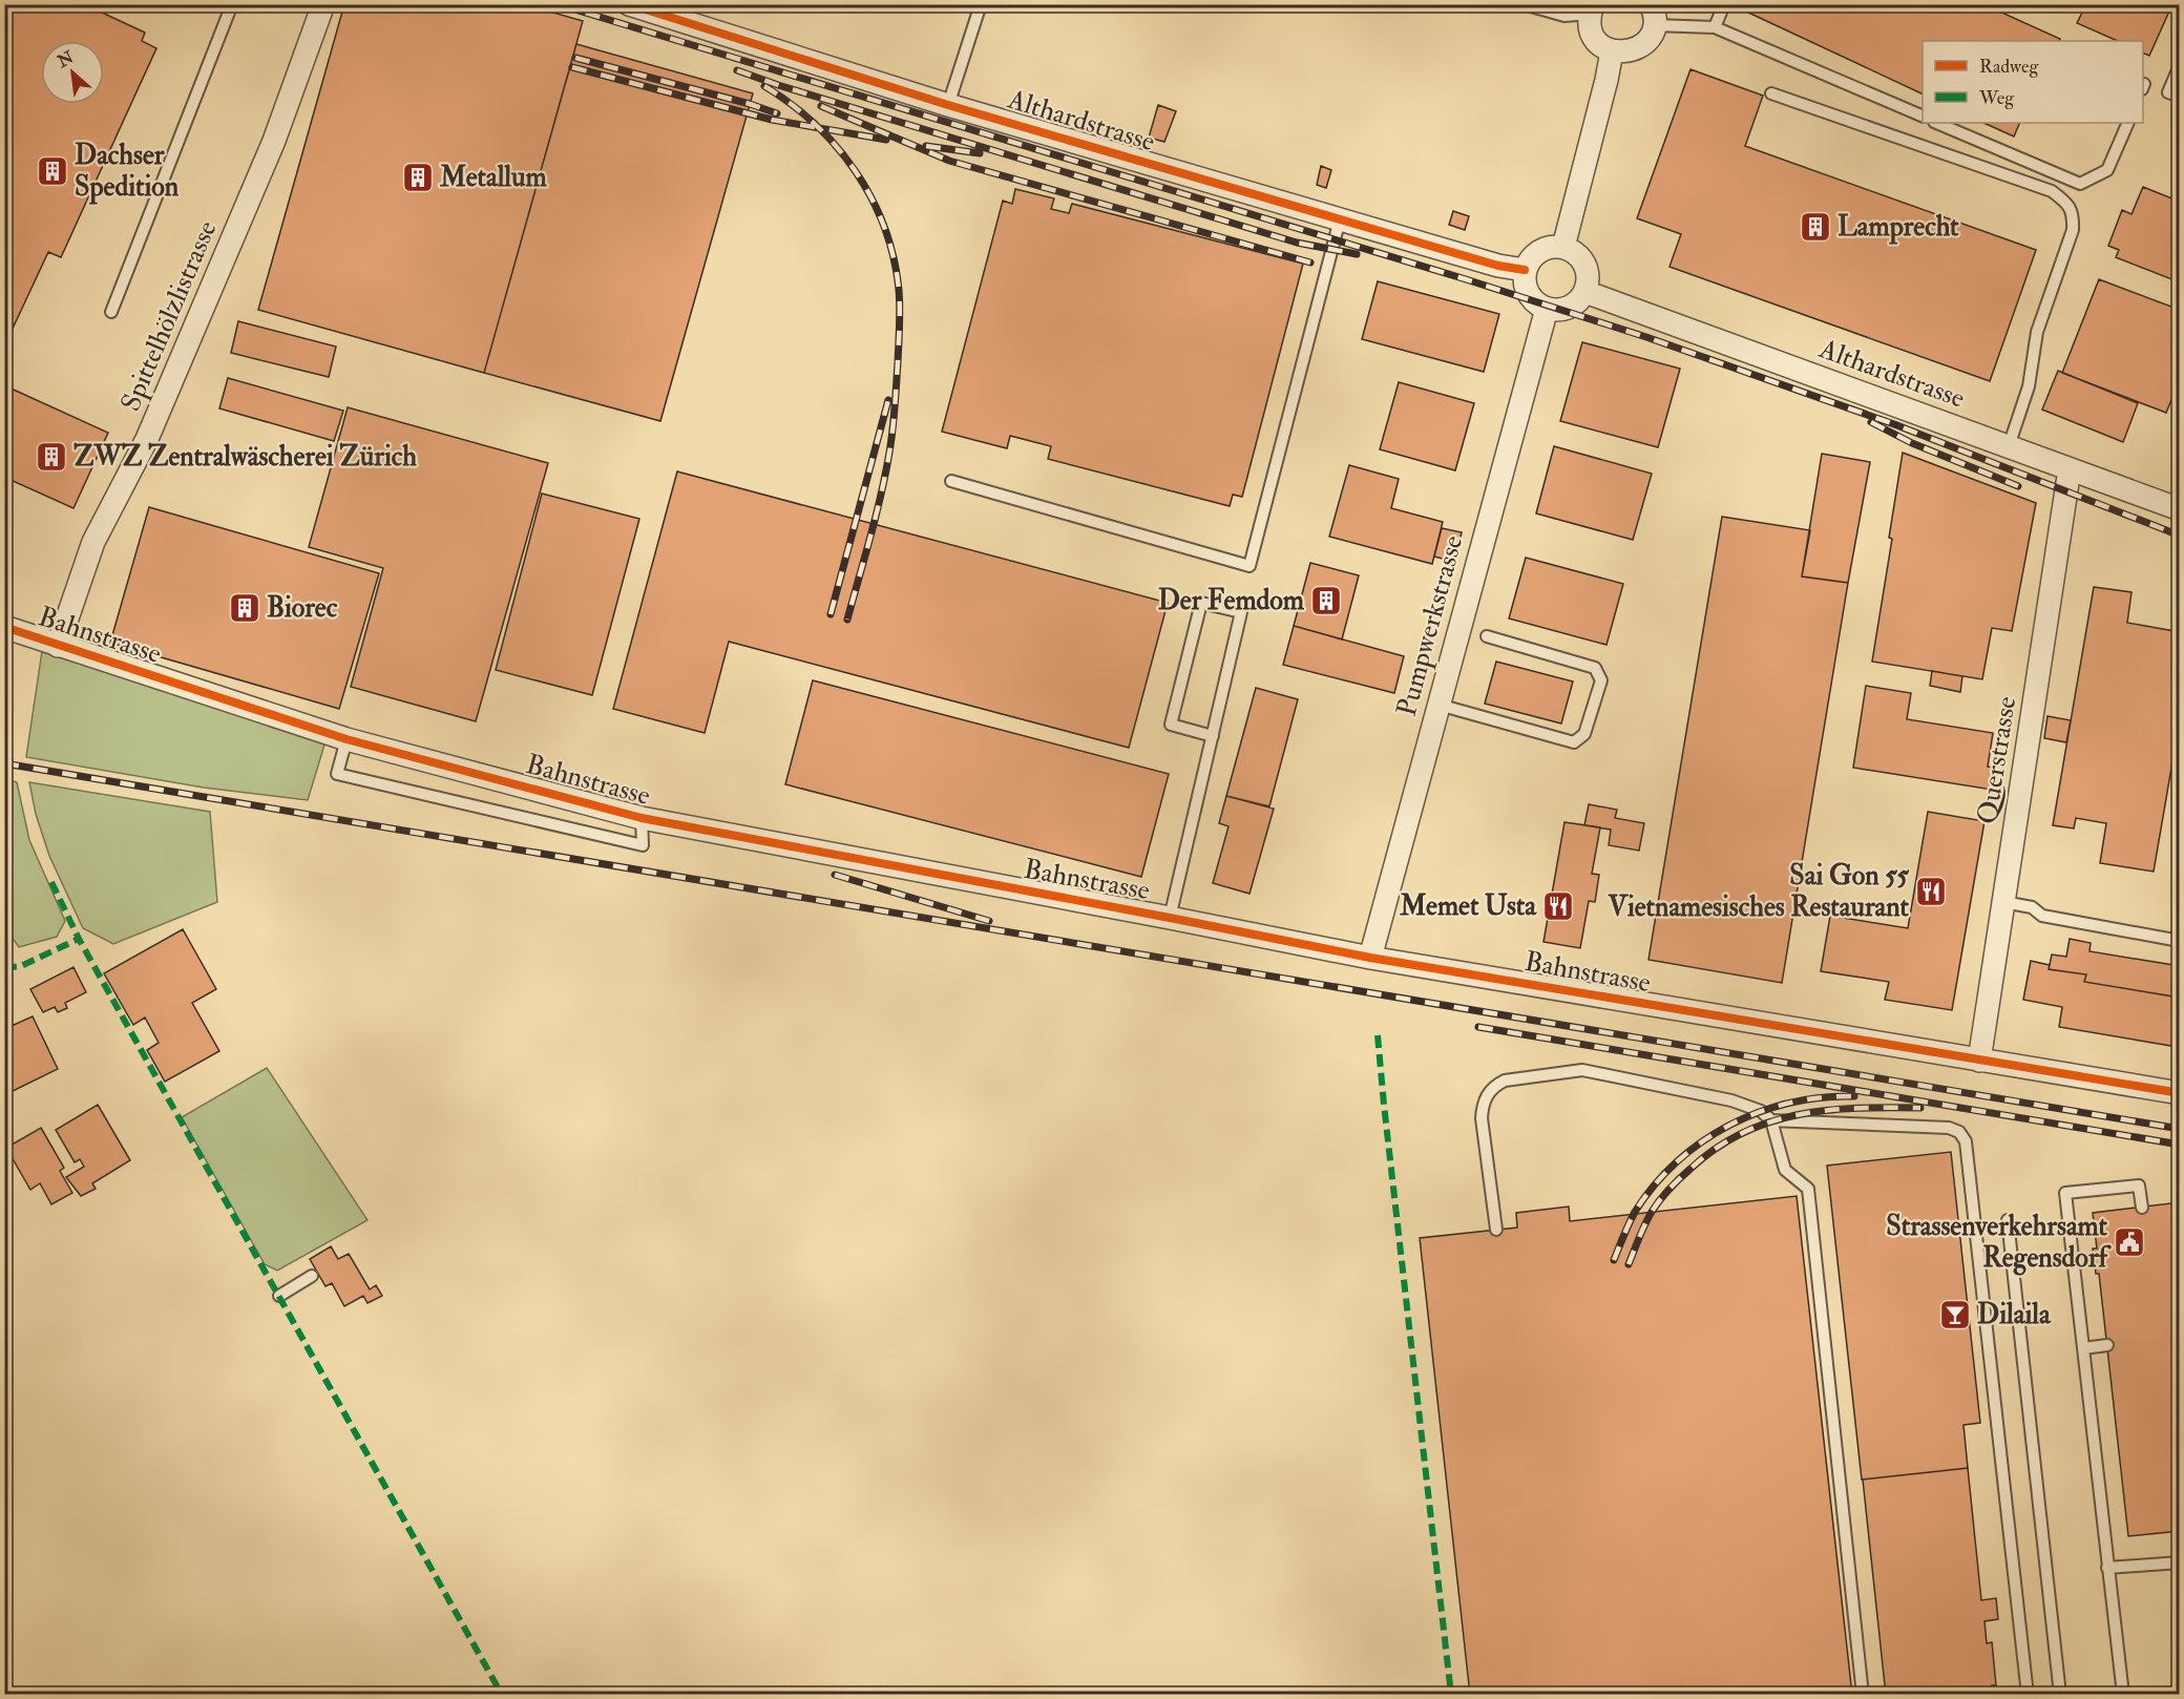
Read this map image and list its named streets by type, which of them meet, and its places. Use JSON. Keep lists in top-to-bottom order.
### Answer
{
  "streets": {
    "street": [
      "Althardstrasse",
      "Spittelhölzlistrasse",
      "Pumpwerkstrasse",
      "Bahnstrasse",
      "Querstrasse"
    ]
  },
  "crossings": [
    ["Althardstrasse", "Pumpwerkstrasse"],
    ["Althardstrasse", "Querstrasse"],
    ["Spittelhölzlistrasse", "Bahnstrasse"],
    ["Pumpwerkstrasse", "Bahnstrasse"],
    ["Bahnstrasse", "Querstrasse"]
  ],
  "places": {
    "building": [
      "Dachser Spedition",
      "Metallum",
      "Lamprecht",
      "ZWZ Zentralwäscherei Zürich",
      "Der Femdom",
      "Biorec"
    ],
    "restaurant": ["Sai Gon 55 Vietnamesisches Restaurant", "Memet Usta"],
    "public building": ["Strassenverkehrsamt Regensdorf"],
    "bar": ["Dilaila"]
  },
  "legend": ["Radweg", "Weg"],
  "north": "top left"
}
